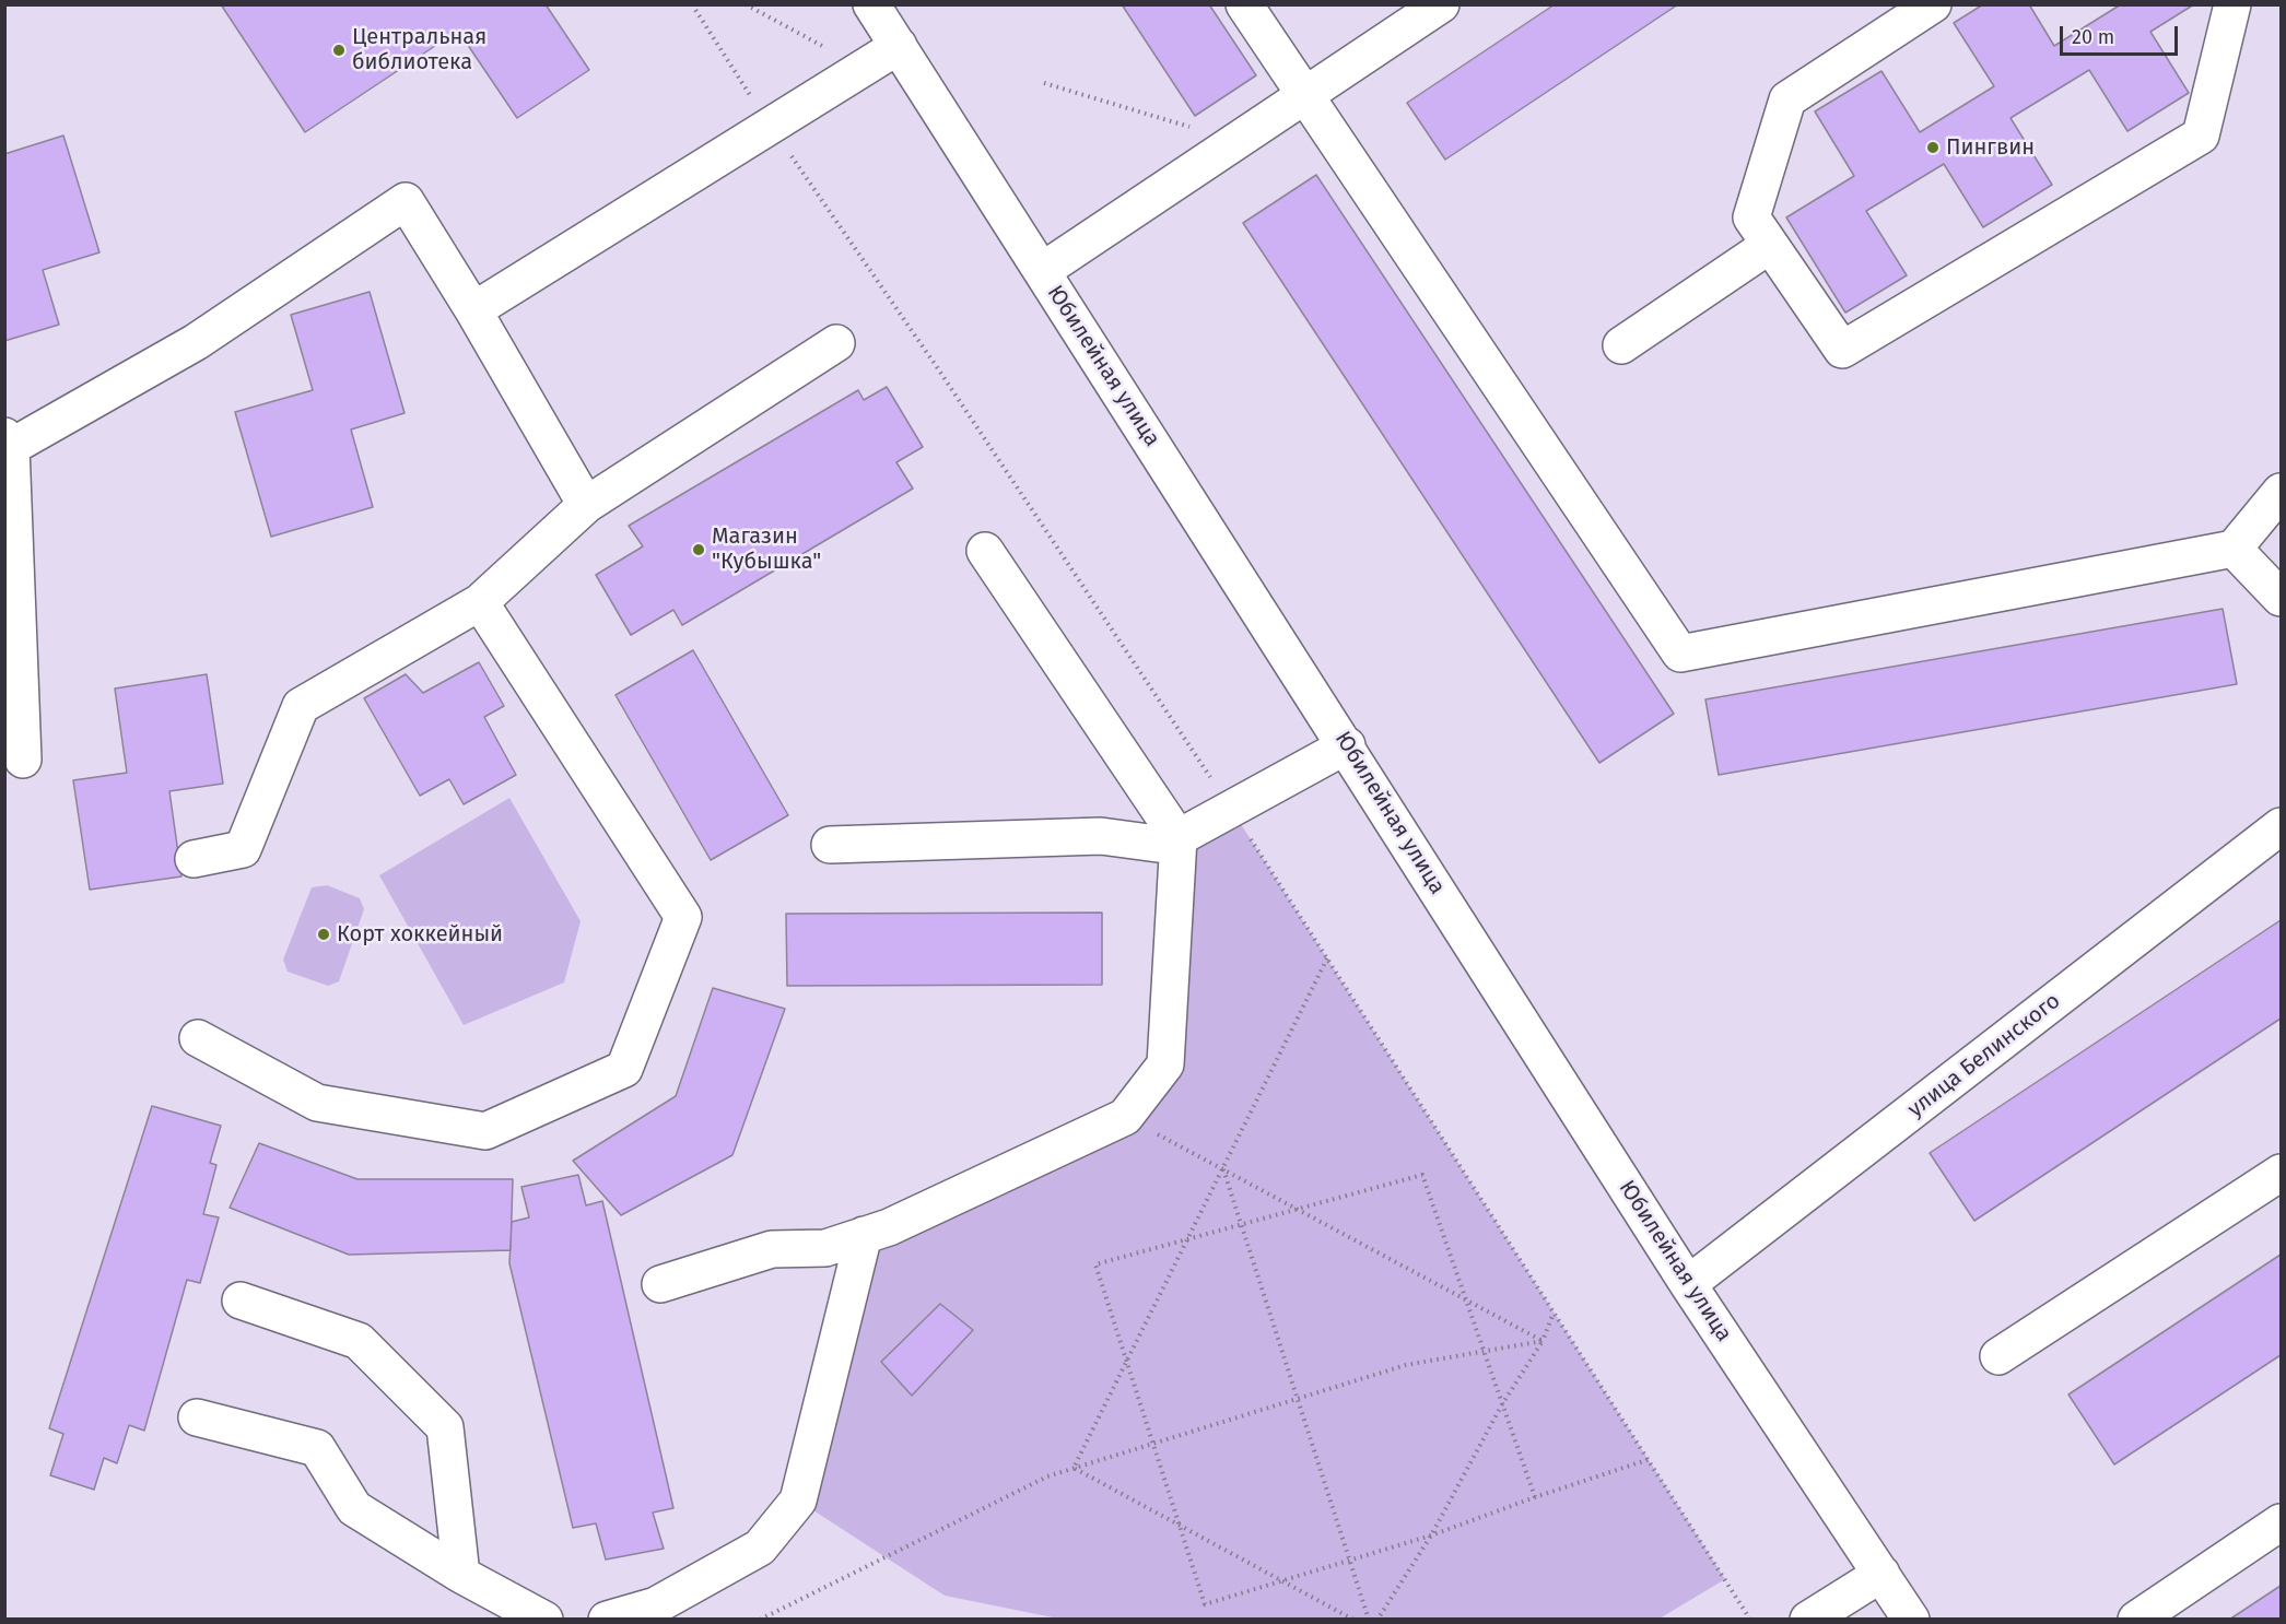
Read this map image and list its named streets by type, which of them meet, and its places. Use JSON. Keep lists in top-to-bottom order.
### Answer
{
  "streets": {
    "street": ["Юбилейная улица", "улица Белинского"]
  },
  "crossings": [
    ["Юбилейная улица", "улица Белинского"]
  ],
  "places": [
    "Центральная библиотека",
    "Пингвин",
    "Магазин \"Кубышка\"",
    "Корт хоккейный"
  ],
  "scale_bar": "20 m"
}
